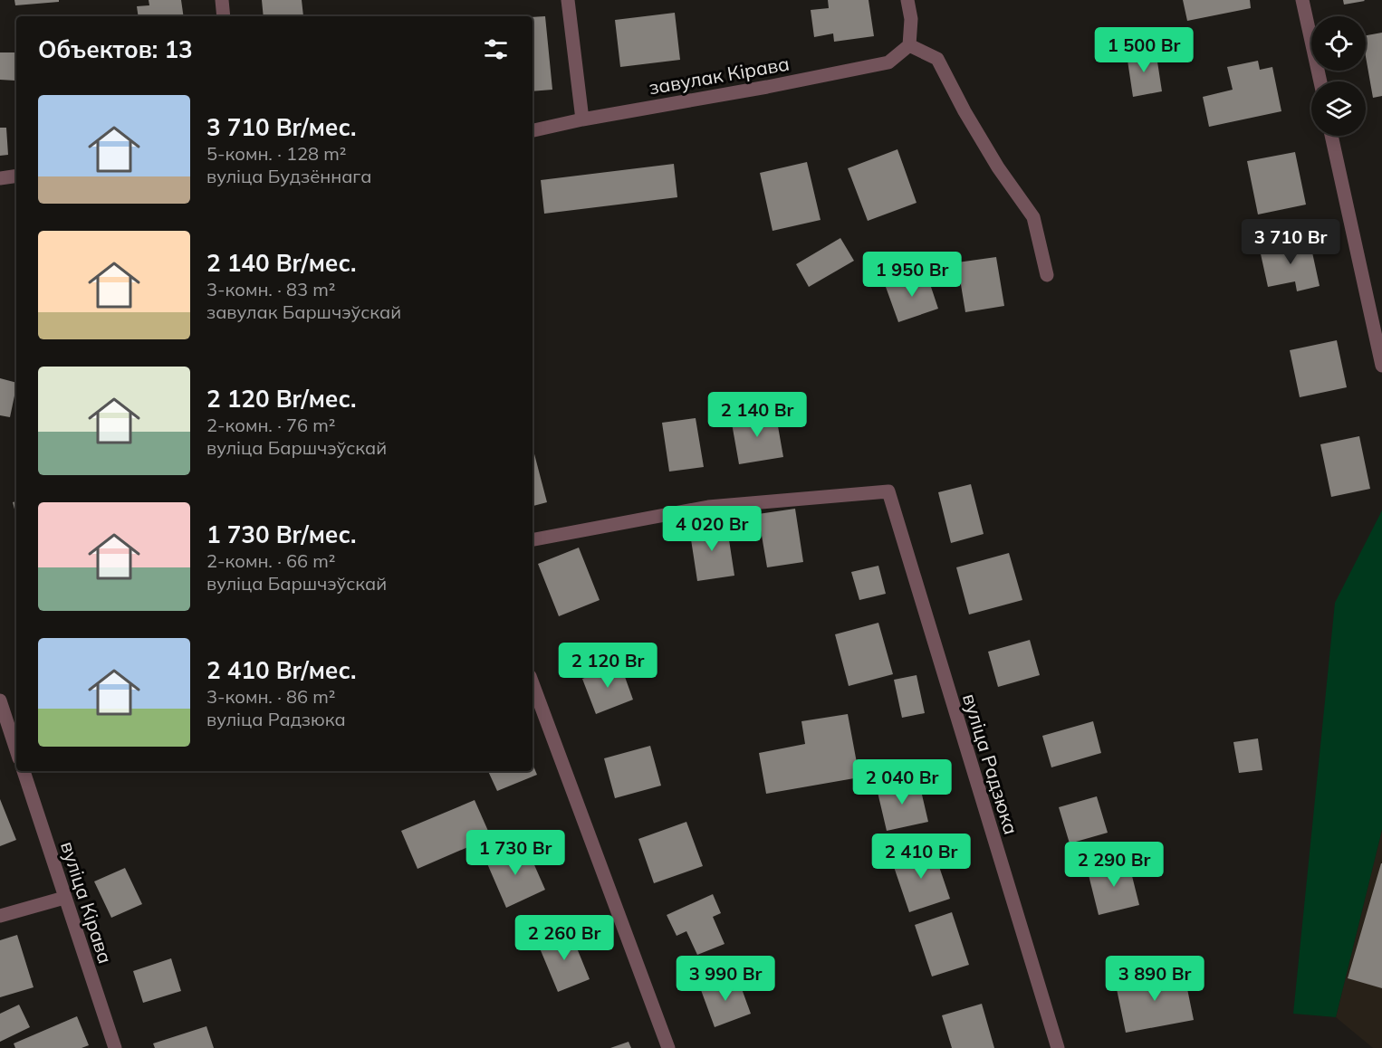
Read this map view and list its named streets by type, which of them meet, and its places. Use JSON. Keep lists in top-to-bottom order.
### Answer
{
  "streets": {
    "street": ["завулак Кірава", "вуліца Радзюка", "вуліца Кірава"]
  },
  "page": {
    "heading": "Объектов: 13",
    "price": [
      "1 500 Br",
      "3 710 Br",
      "1 950 Br",
      "2 140 Br",
      "4 020 Br",
      "2 120 Br",
      "2 040 Br",
      "1 730 Br",
      "2 410 Br",
      "2 290 Br",
      "2 260 Br",
      "3 990 Br",
      "3 890 Br"
    ],
    "list": [
      {
        "name": "3 710 Br/мес.",
        "note": "5-комн. · 128 m² · вуліца Будзённага"
      },
      {
        "name": "2 140 Br/мес.",
        "note": "3-комн. · 83 m² · завулак Баршчэўскай"
      },
      {
        "name": "2 120 Br/мес.",
        "note": "2-комн. · 76 m² · вуліца Баршчэўскай"
      },
      {
        "name": "1 730 Br/мес.",
        "note": "2-комн. · 66 m² · вуліца Баршчэўскай"
      },
      {
        "name": "2 410 Br/мес.",
        "note": "3-комн. · 86 m² · вуліца Радзюка"
      }
    ]
  }
}
